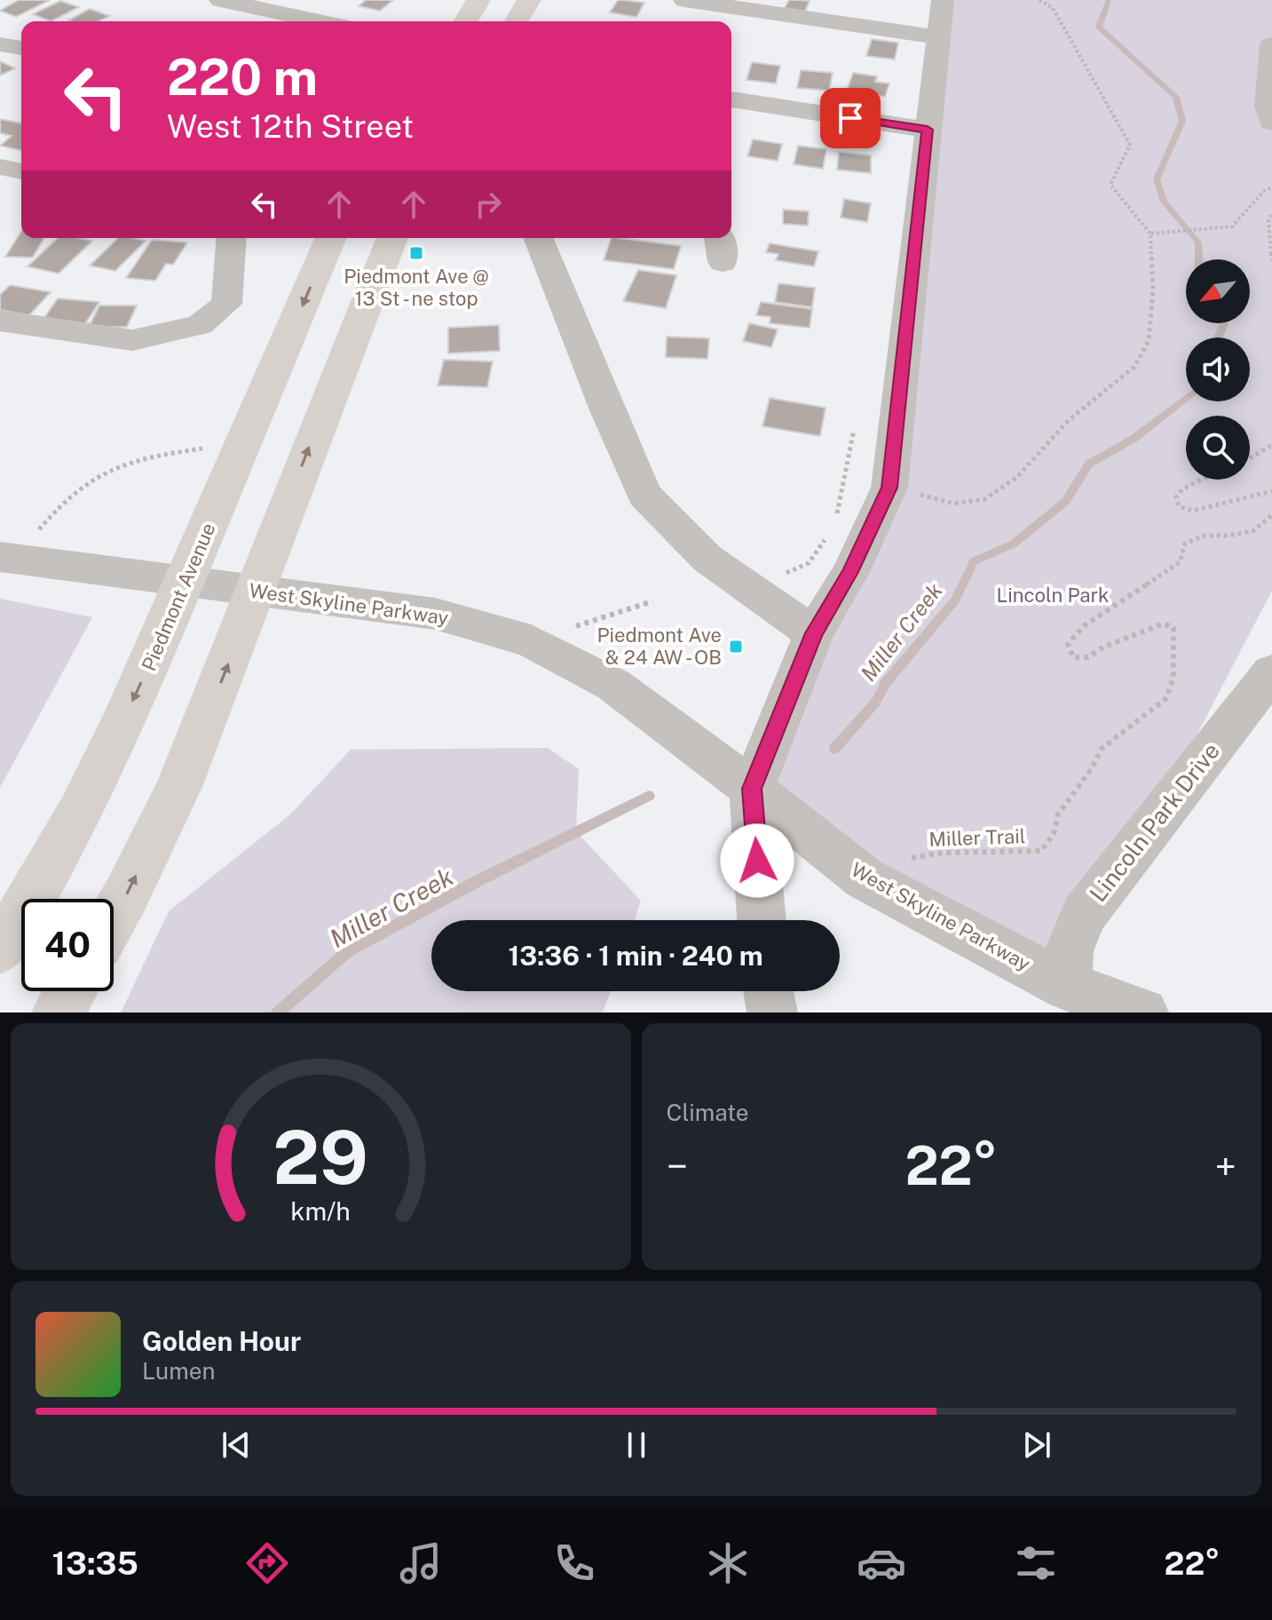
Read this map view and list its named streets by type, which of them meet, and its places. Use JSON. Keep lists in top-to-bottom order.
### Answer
{
  "streets": {
    "highway": ["Piedmont Avenue"],
    "street": ["West Skyline Parkway", "Lincoln Park Drive"],
    "path": ["Miller Trail"]
  },
  "crossings": [
    ["West Skyline Parkway", "Lincoln Park Drive"]
  ],
  "water": ["Miller Creek"],
  "parks": ["Lincoln Park"],
  "places": {
    "transit": ["Piedmont Ave @ 13 St - ne stop", "Piedmont Ave & 24 AW - OB"]
  },
  "north": "bottom left",
  "page": {
    "turn": ["220 m", "West 12th Street"],
    "limit": "40",
    "trip": "13:36 · 1 min · 240 m",
    "tile": "Climate",
    "heat": ["−", "22°", "+"],
    "song": ["Golden Hour", "Lumen"],
    "tabs": ["13:35", "22°"],
    "gauge": ["29", "km/h"]
  }
}
